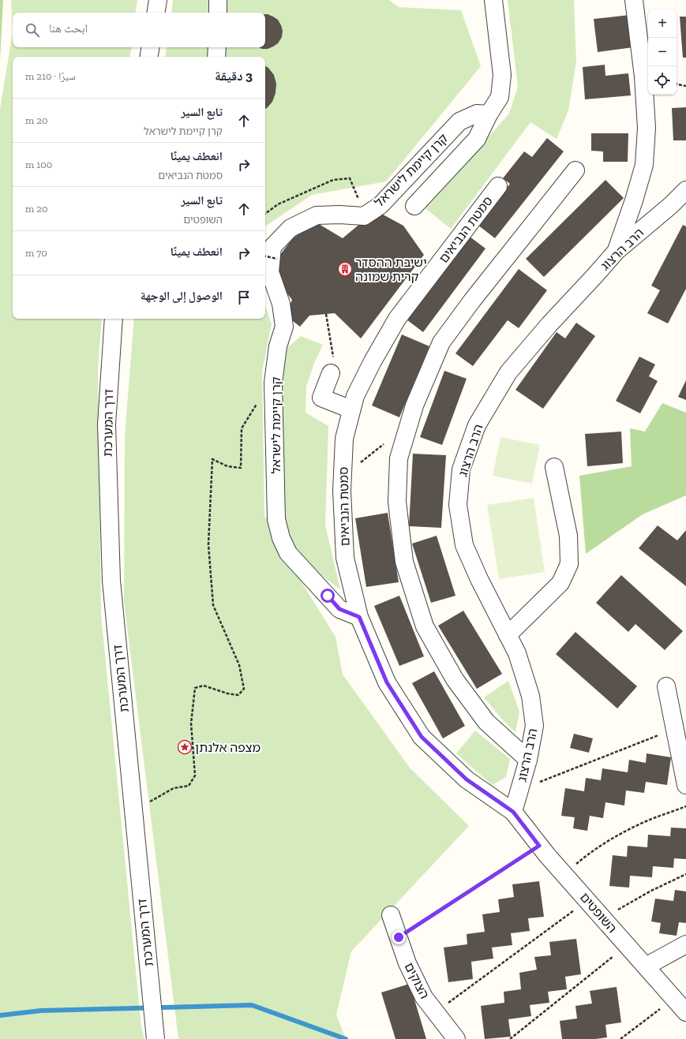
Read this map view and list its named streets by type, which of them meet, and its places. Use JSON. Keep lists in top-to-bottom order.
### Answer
{
  "streets": {
    "street": [
      "קרן קיימת לישראל",
      "סמטת הנביאים",
      "הרב הרצוג",
      "דרך המערכת",
      "השופטים",
      "הצוקים"
    ]
  },
  "crossings": [
    ["קרן קיימת לישראל", "סמטת הנביאים"],
    ["סמטת הנביאים", "הרב הרצוג"],
    ["סמטת הנביאים", "השופטים"],
    ["הרב הרצוג", "השופטים"]
  ],
  "places": {
    "building": ["ישיבת ההסדר קרית שמונה"],
    "place": ["מצפה אלנתן"]
  },
  "page": {
    "map_buttons": ["+", "−"],
    "search": "ابحث هنا",
    "heading": ["3 دقيقة", "سيرًا · 210 m"],
    "list": [
      ["تابع السير", "קרן קיימת לישראל", "20 m"],
      ["انعطف يمينًا", "סמטת הנביאים", "100 m"],
      ["تابع السير", "השופטים", "20 m"],
      ["انعطف يمينًا", "70 m"],
      "الوصول إلى الوجهة"
    ]
  }
}
